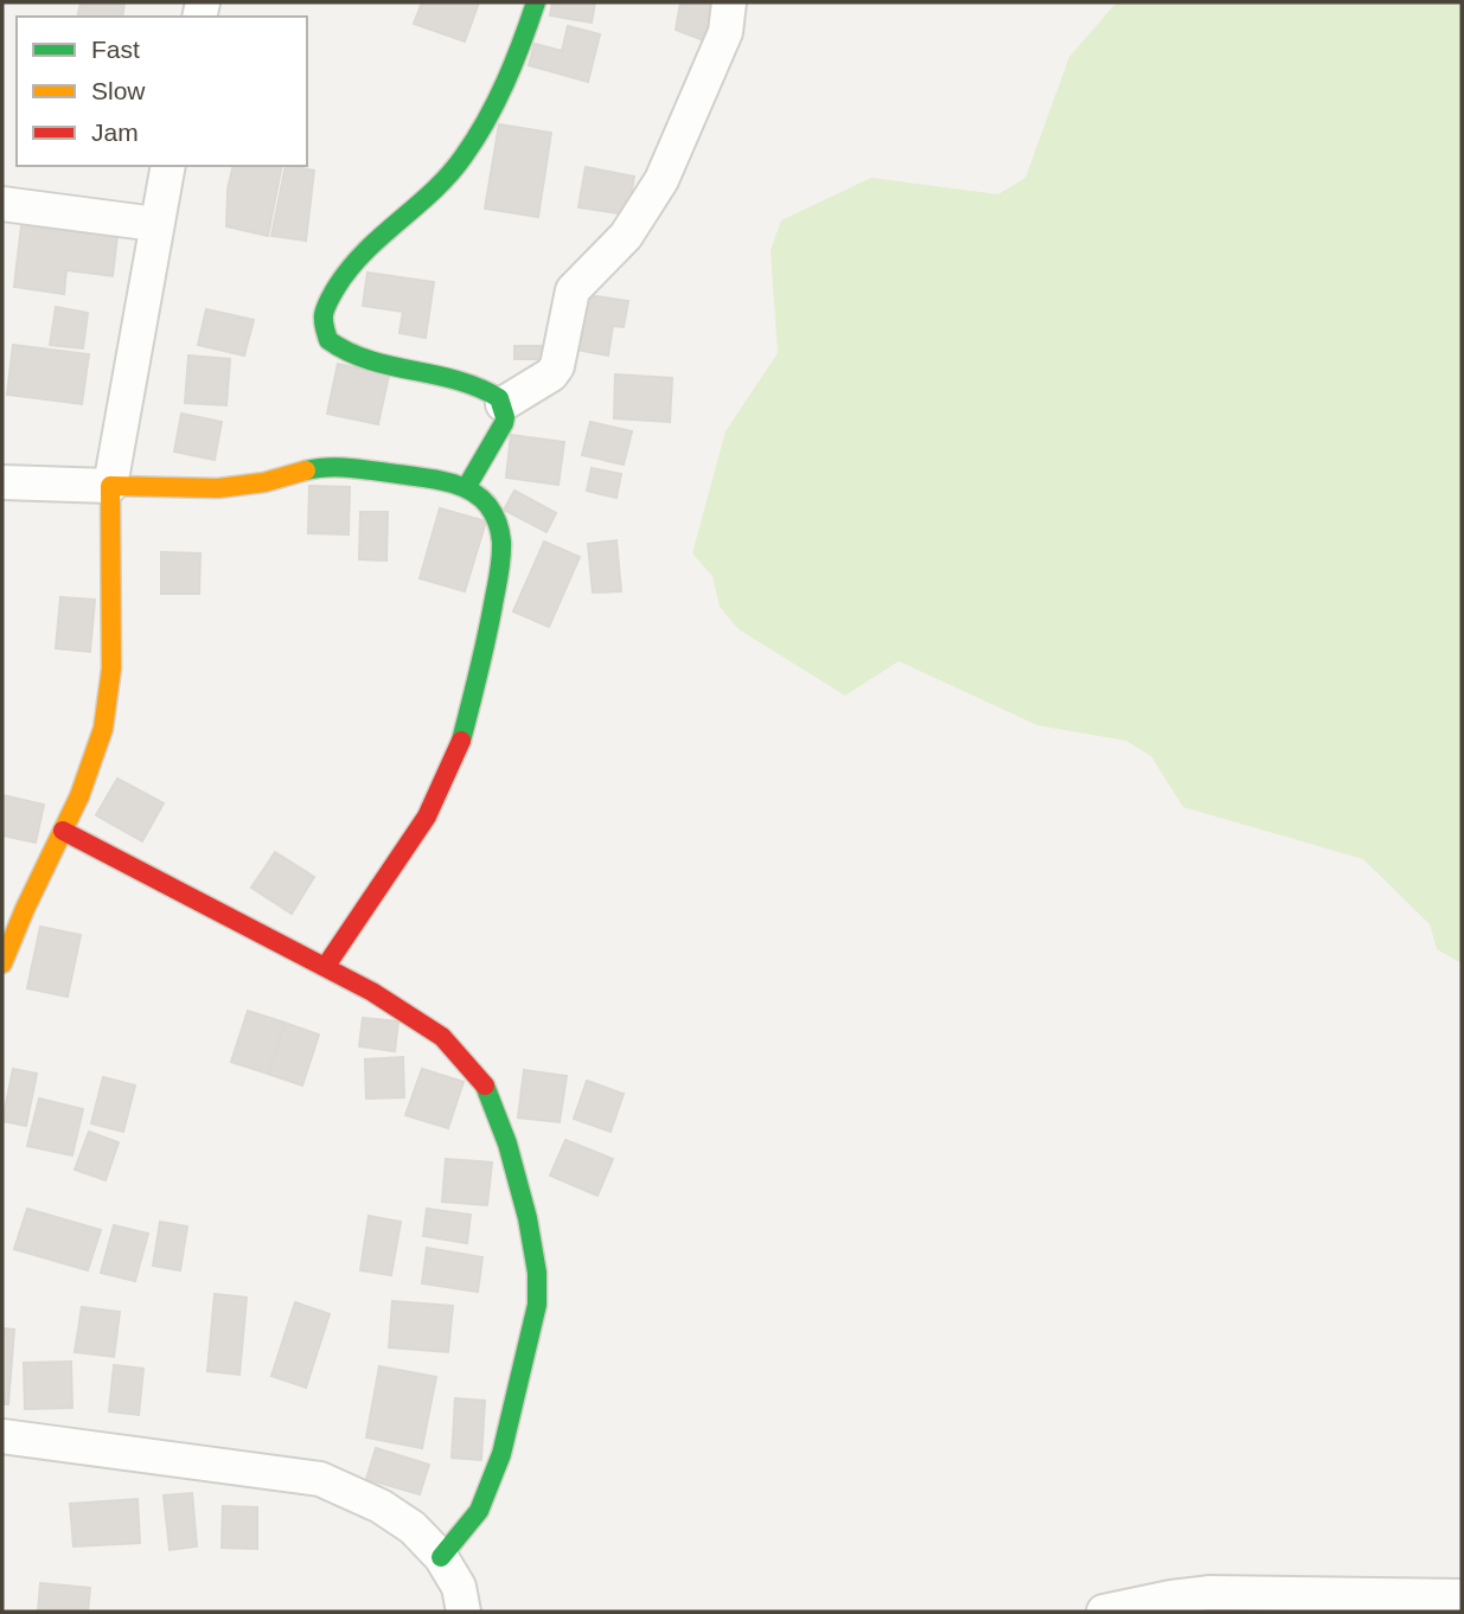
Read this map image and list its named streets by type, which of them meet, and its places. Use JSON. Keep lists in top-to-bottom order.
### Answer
{
  "legend": ["Fast", "Slow", "Jam"]
}
